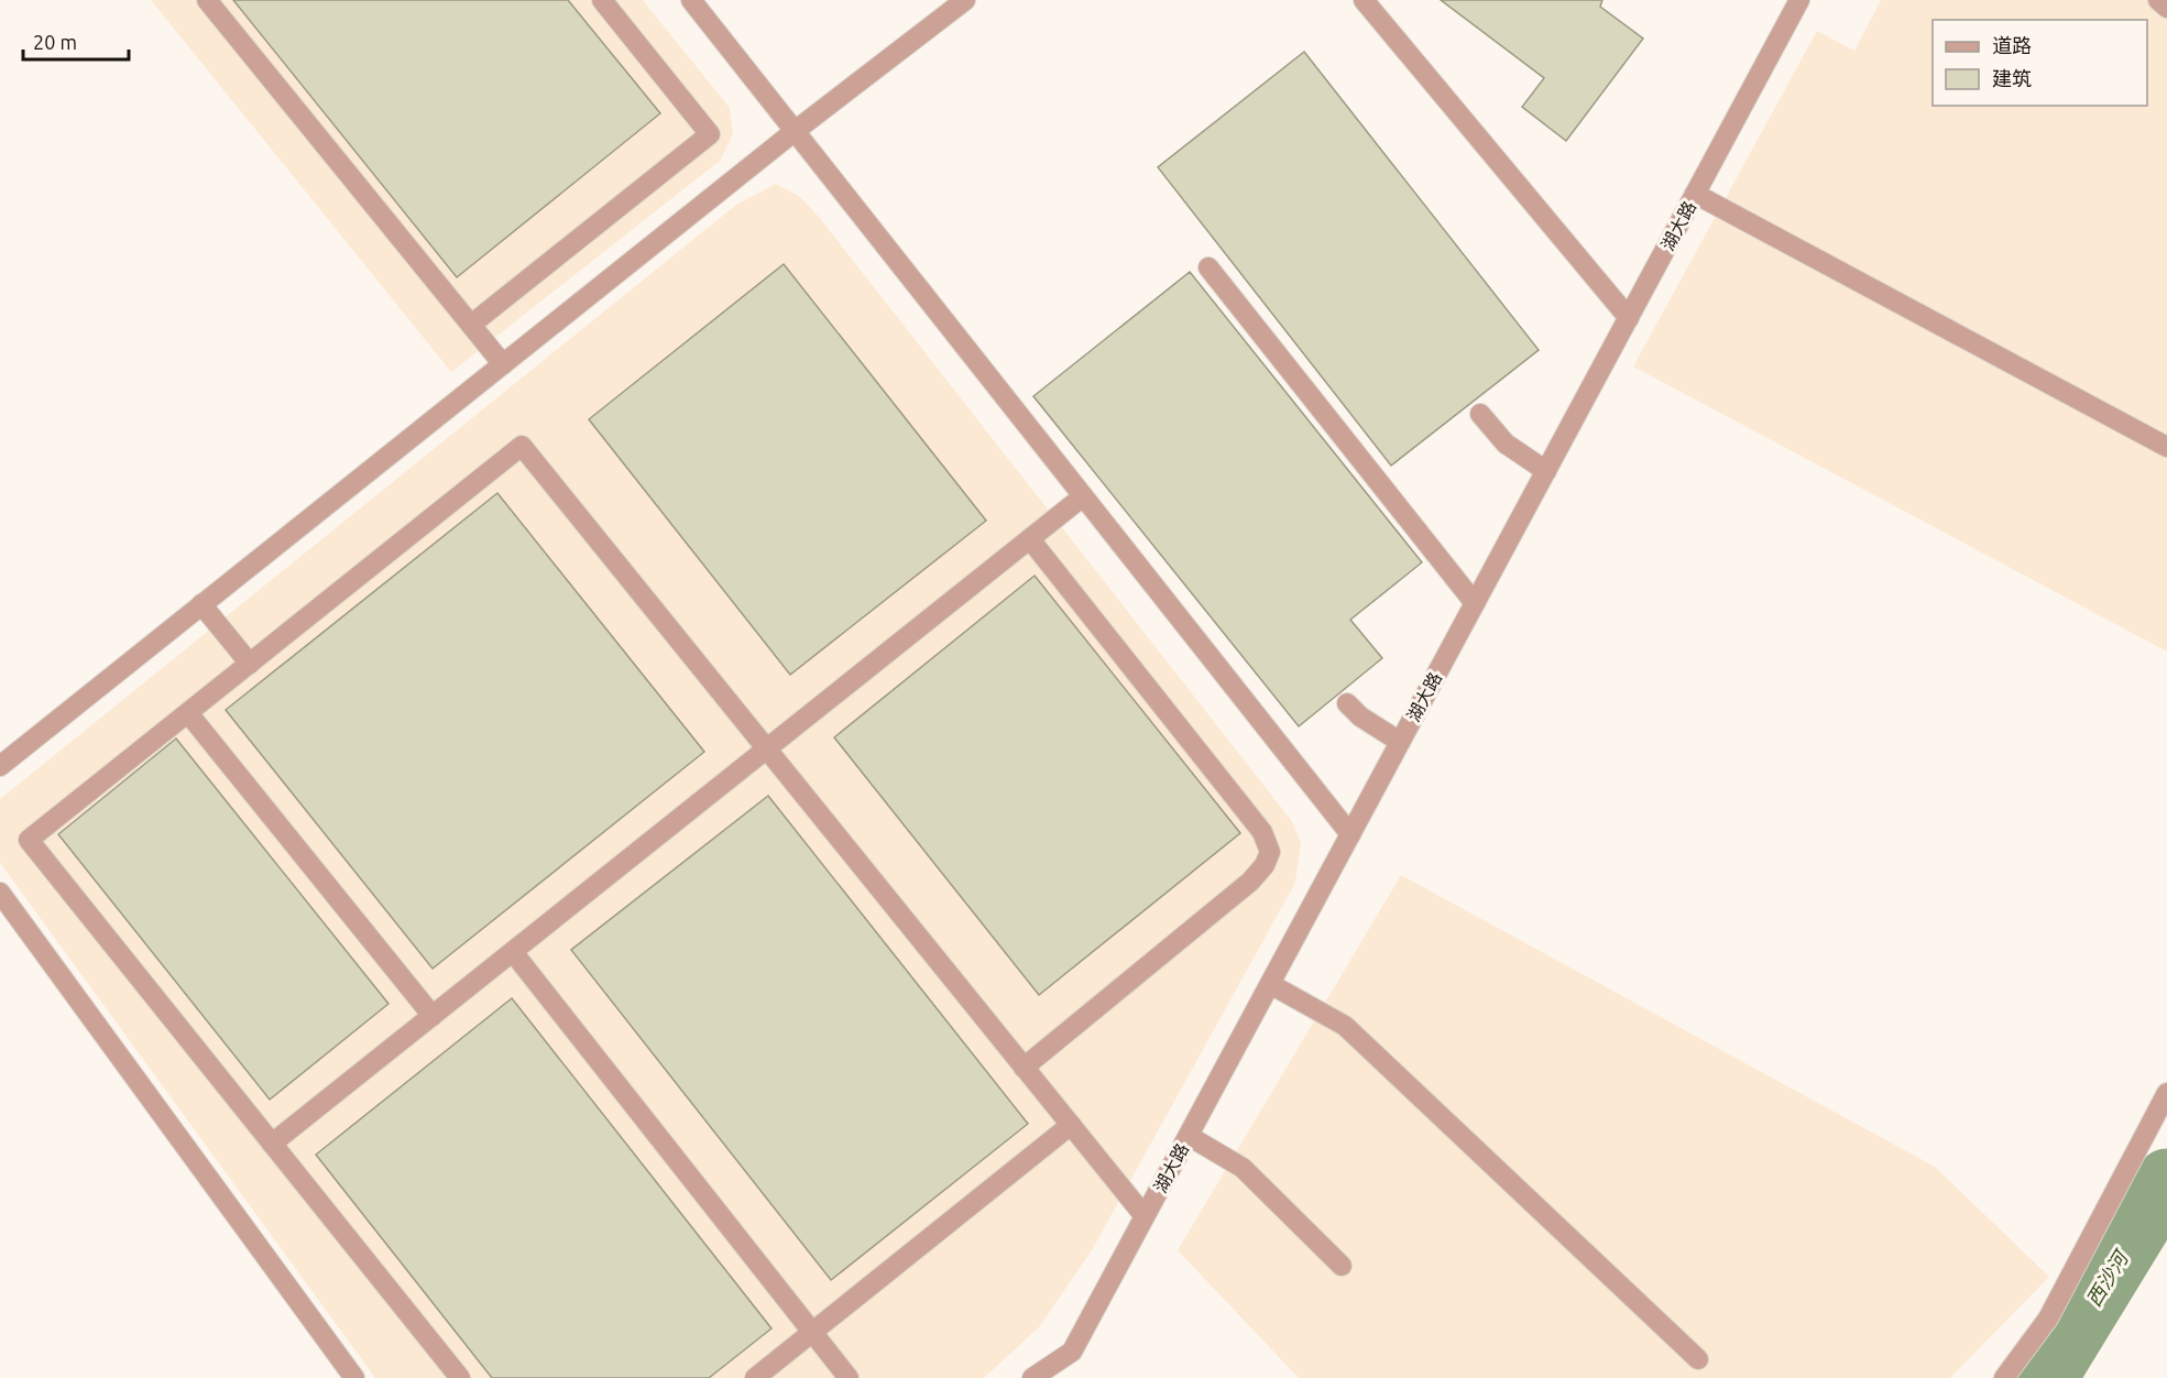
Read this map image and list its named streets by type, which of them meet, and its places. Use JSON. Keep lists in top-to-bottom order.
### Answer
{
  "streets": {
    "street": ["湖大路"]
  },
  "water": ["西沙河"],
  "legend": ["道路", "建筑"],
  "scale_bar": "20 m"
}
